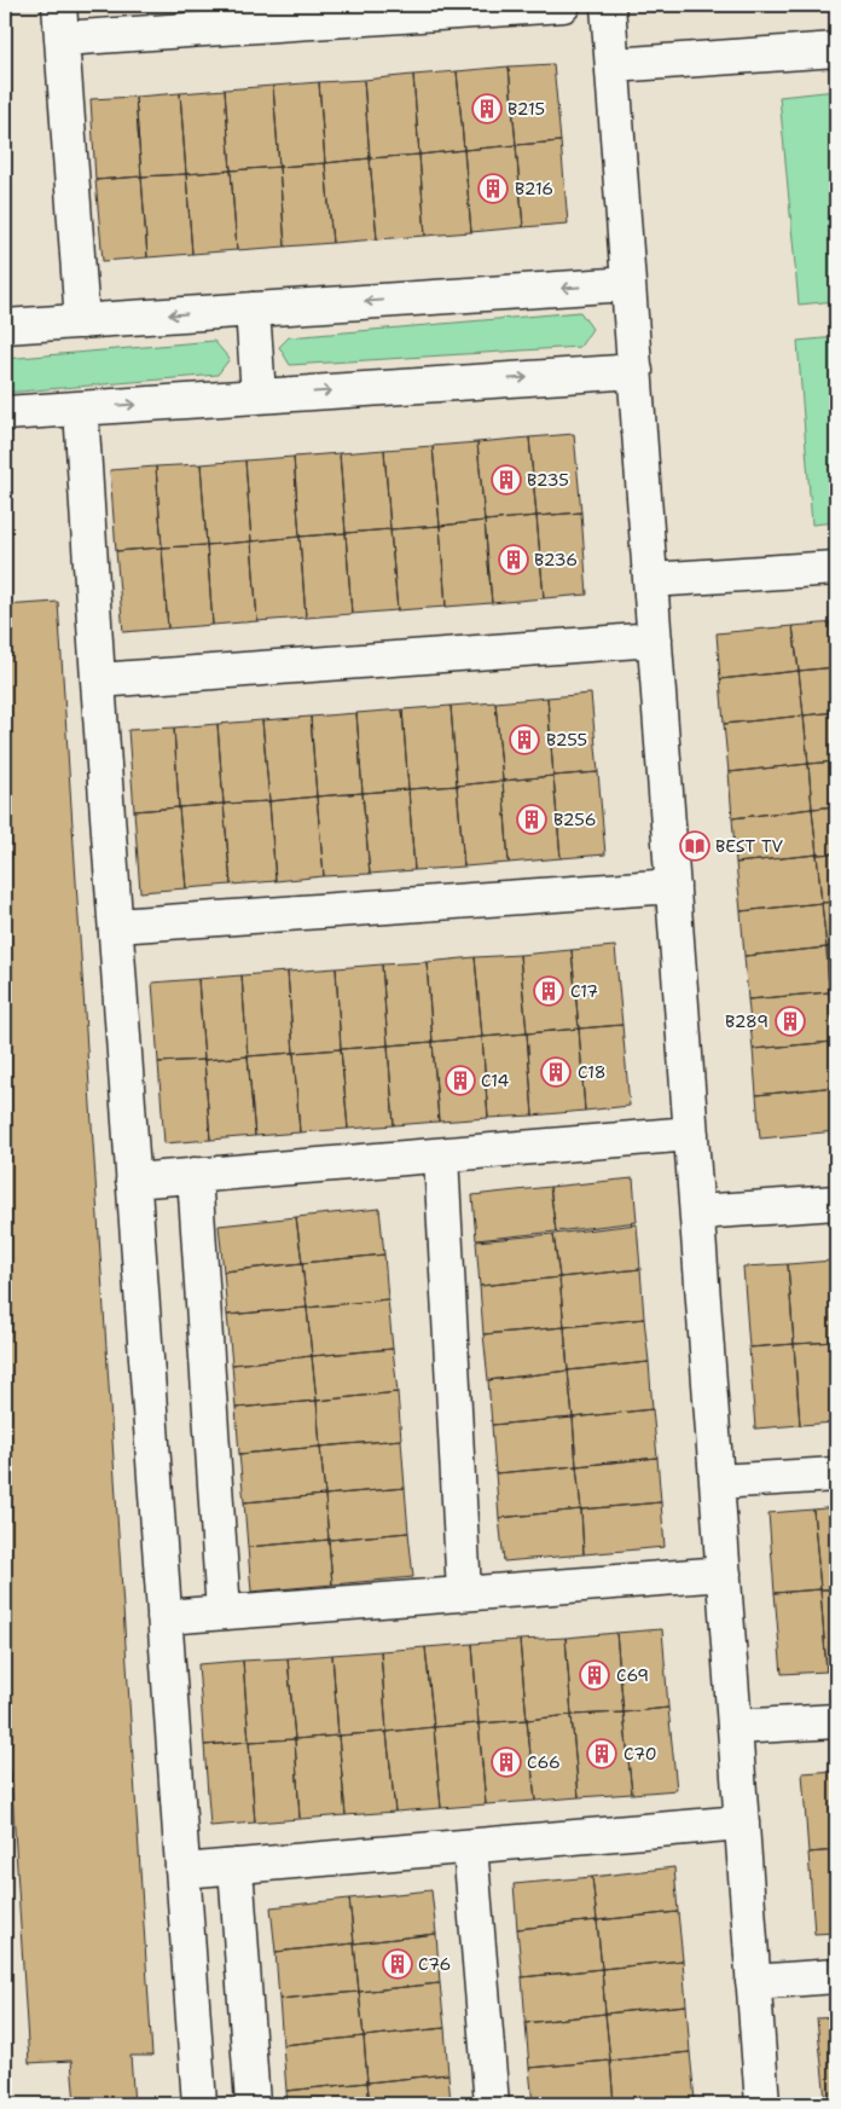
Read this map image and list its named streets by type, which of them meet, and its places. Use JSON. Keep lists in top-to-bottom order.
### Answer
{
  "places": {
    "building": [
      "B215",
      "B216",
      "B235",
      "B236",
      "B255",
      "B256",
      "C17",
      "B289",
      "C18",
      "C14",
      "C69",
      "C70",
      "C66",
      "C76"
    ],
    "library": ["BEST TV"]
  }
}
